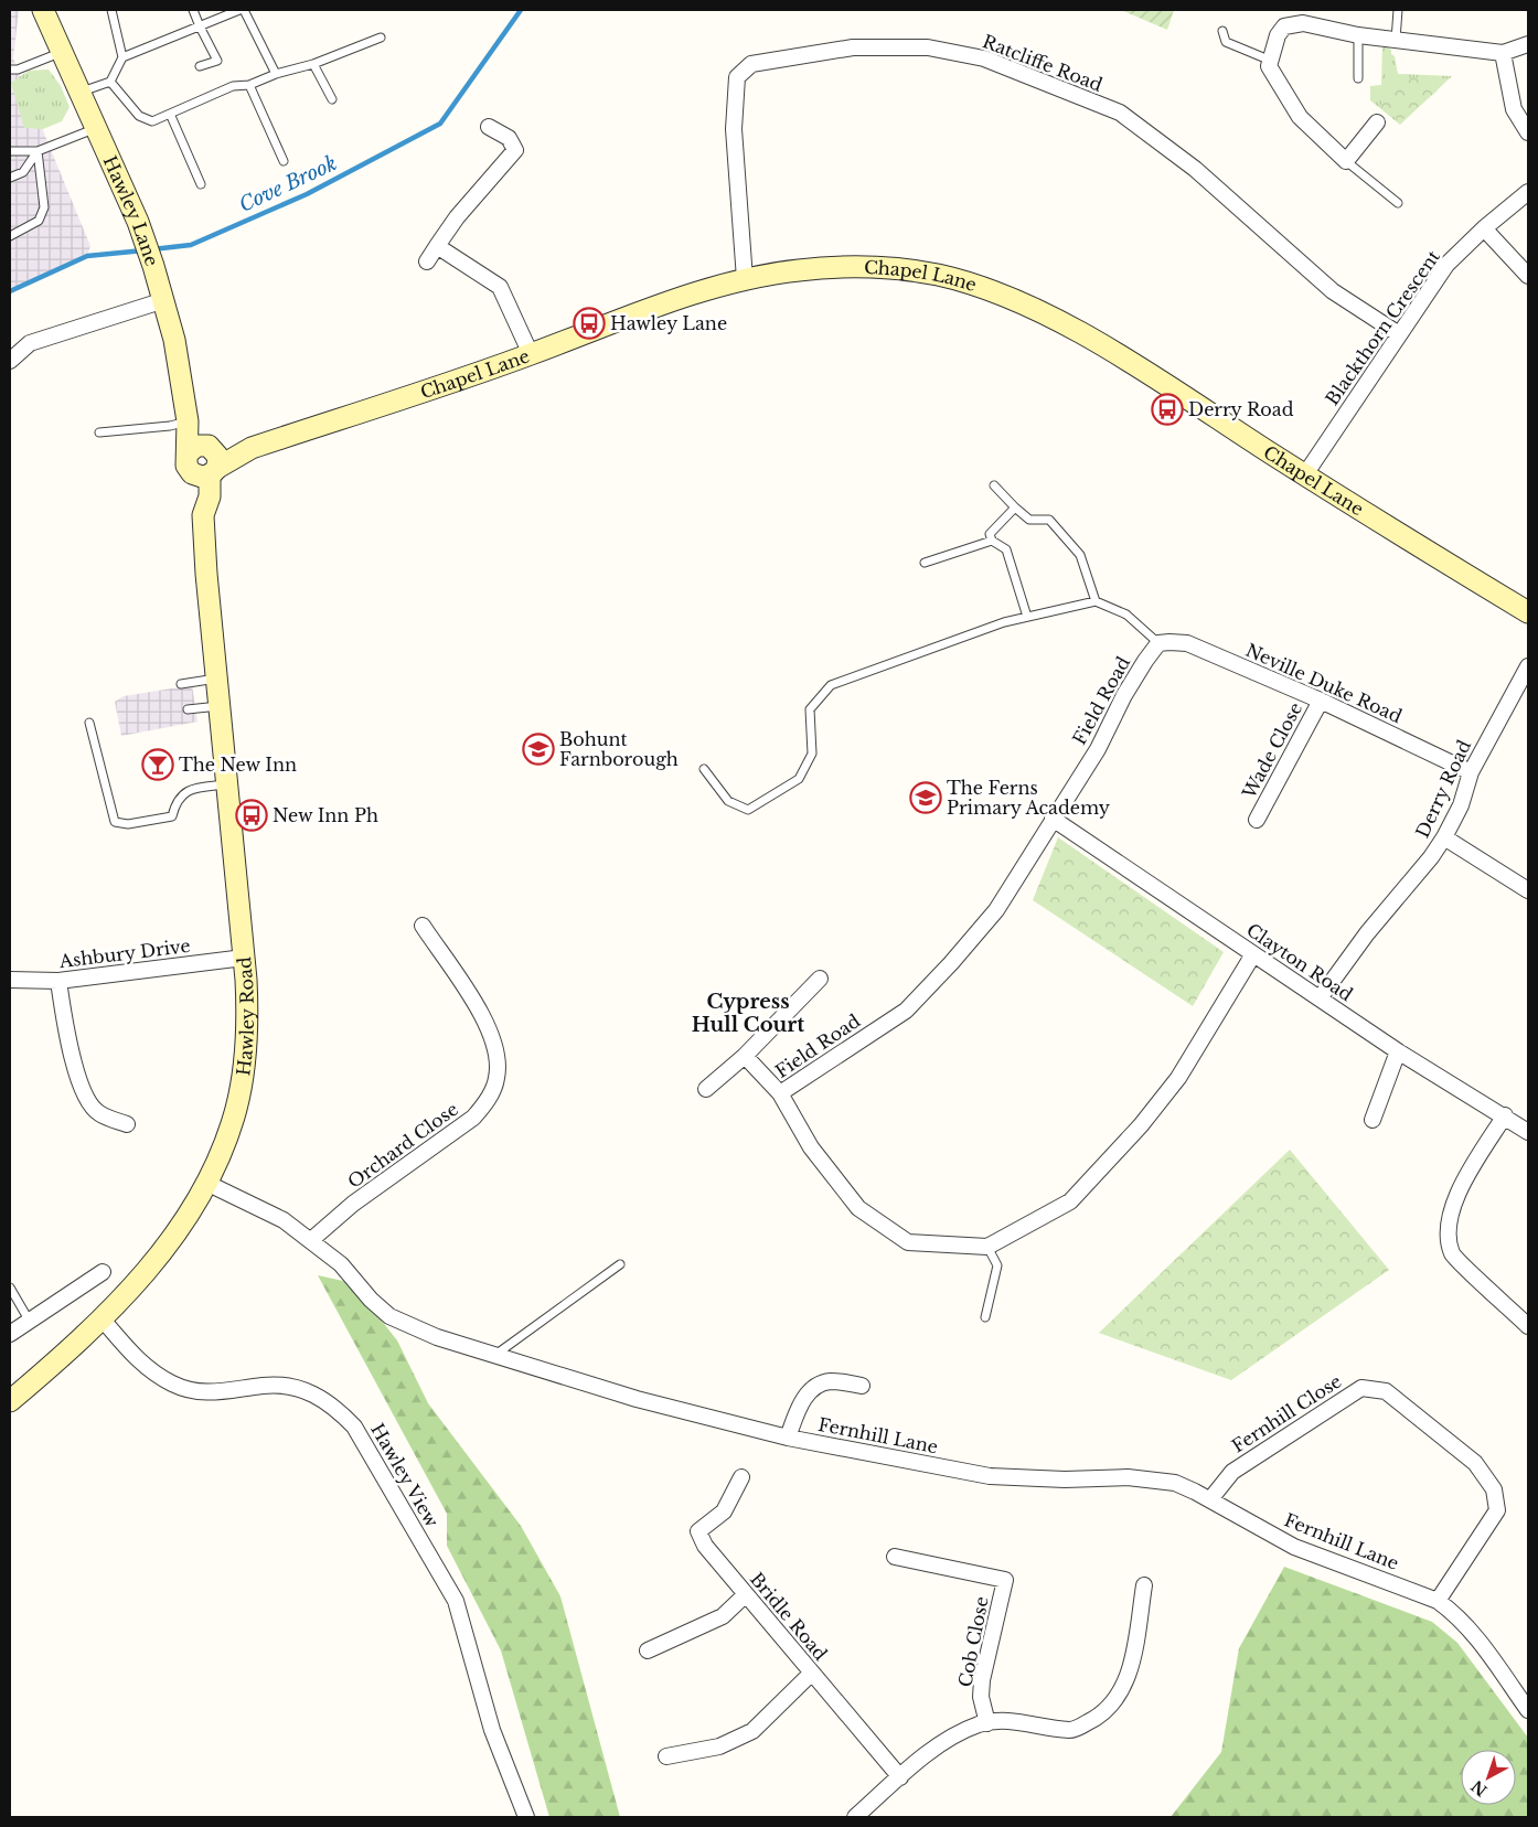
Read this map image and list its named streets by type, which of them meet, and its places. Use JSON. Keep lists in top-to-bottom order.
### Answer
{
  "streets": {
    "main road": ["Hawley Lane", "Chapel Lane", "Hawley Road"],
    "street": [
      "Ratcliffe Road",
      "Blackthorn Crescent",
      "Neville Duke Road",
      "Field Road",
      "Wade Close",
      "Derry Road",
      "Ashbury Drive",
      "Clayton Road",
      "Orchard Close",
      "Fernhill Close",
      "Fernhill Lane",
      "Hawley View",
      "Bridle Road",
      "Cob Close"
    ]
  },
  "crossings": [
    ["Ratcliffe Road", "Chapel Lane"],
    ["Ratcliffe Road", "Blackthorn Crescent"],
    ["Hawley Lane", "Chapel Lane"],
    ["Hawley Lane", "Hawley Road"],
    ["Chapel Lane", "Blackthorn Crescent"],
    ["Neville Duke Road", "Field Road"],
    ["Neville Duke Road", "Wade Close"],
    ["Neville Duke Road", "Derry Road"],
    ["Field Road", "Clayton Road"],
    ["Derry Road", "Clayton Road"],
    ["Ashbury Drive", "Hawley Road"],
    ["Hawley Road", "Fernhill Lane"],
    ["Hawley Road", "Hawley View"],
    ["Orchard Close", "Fernhill Lane"],
    ["Fernhill Close", "Fernhill Lane"]
  ],
  "districts": ["Cypress Hull Court"],
  "water": ["Cove Brook"],
  "places": {
    "bus stop": ["Hawley Lane", "Derry Road", "New Inn Ph"],
    "school or university": ["Bohunt Farnborough", "The Ferns Primary Academy"],
    "bar": ["The New Inn"]
  },
  "north": "bottom left"
}
